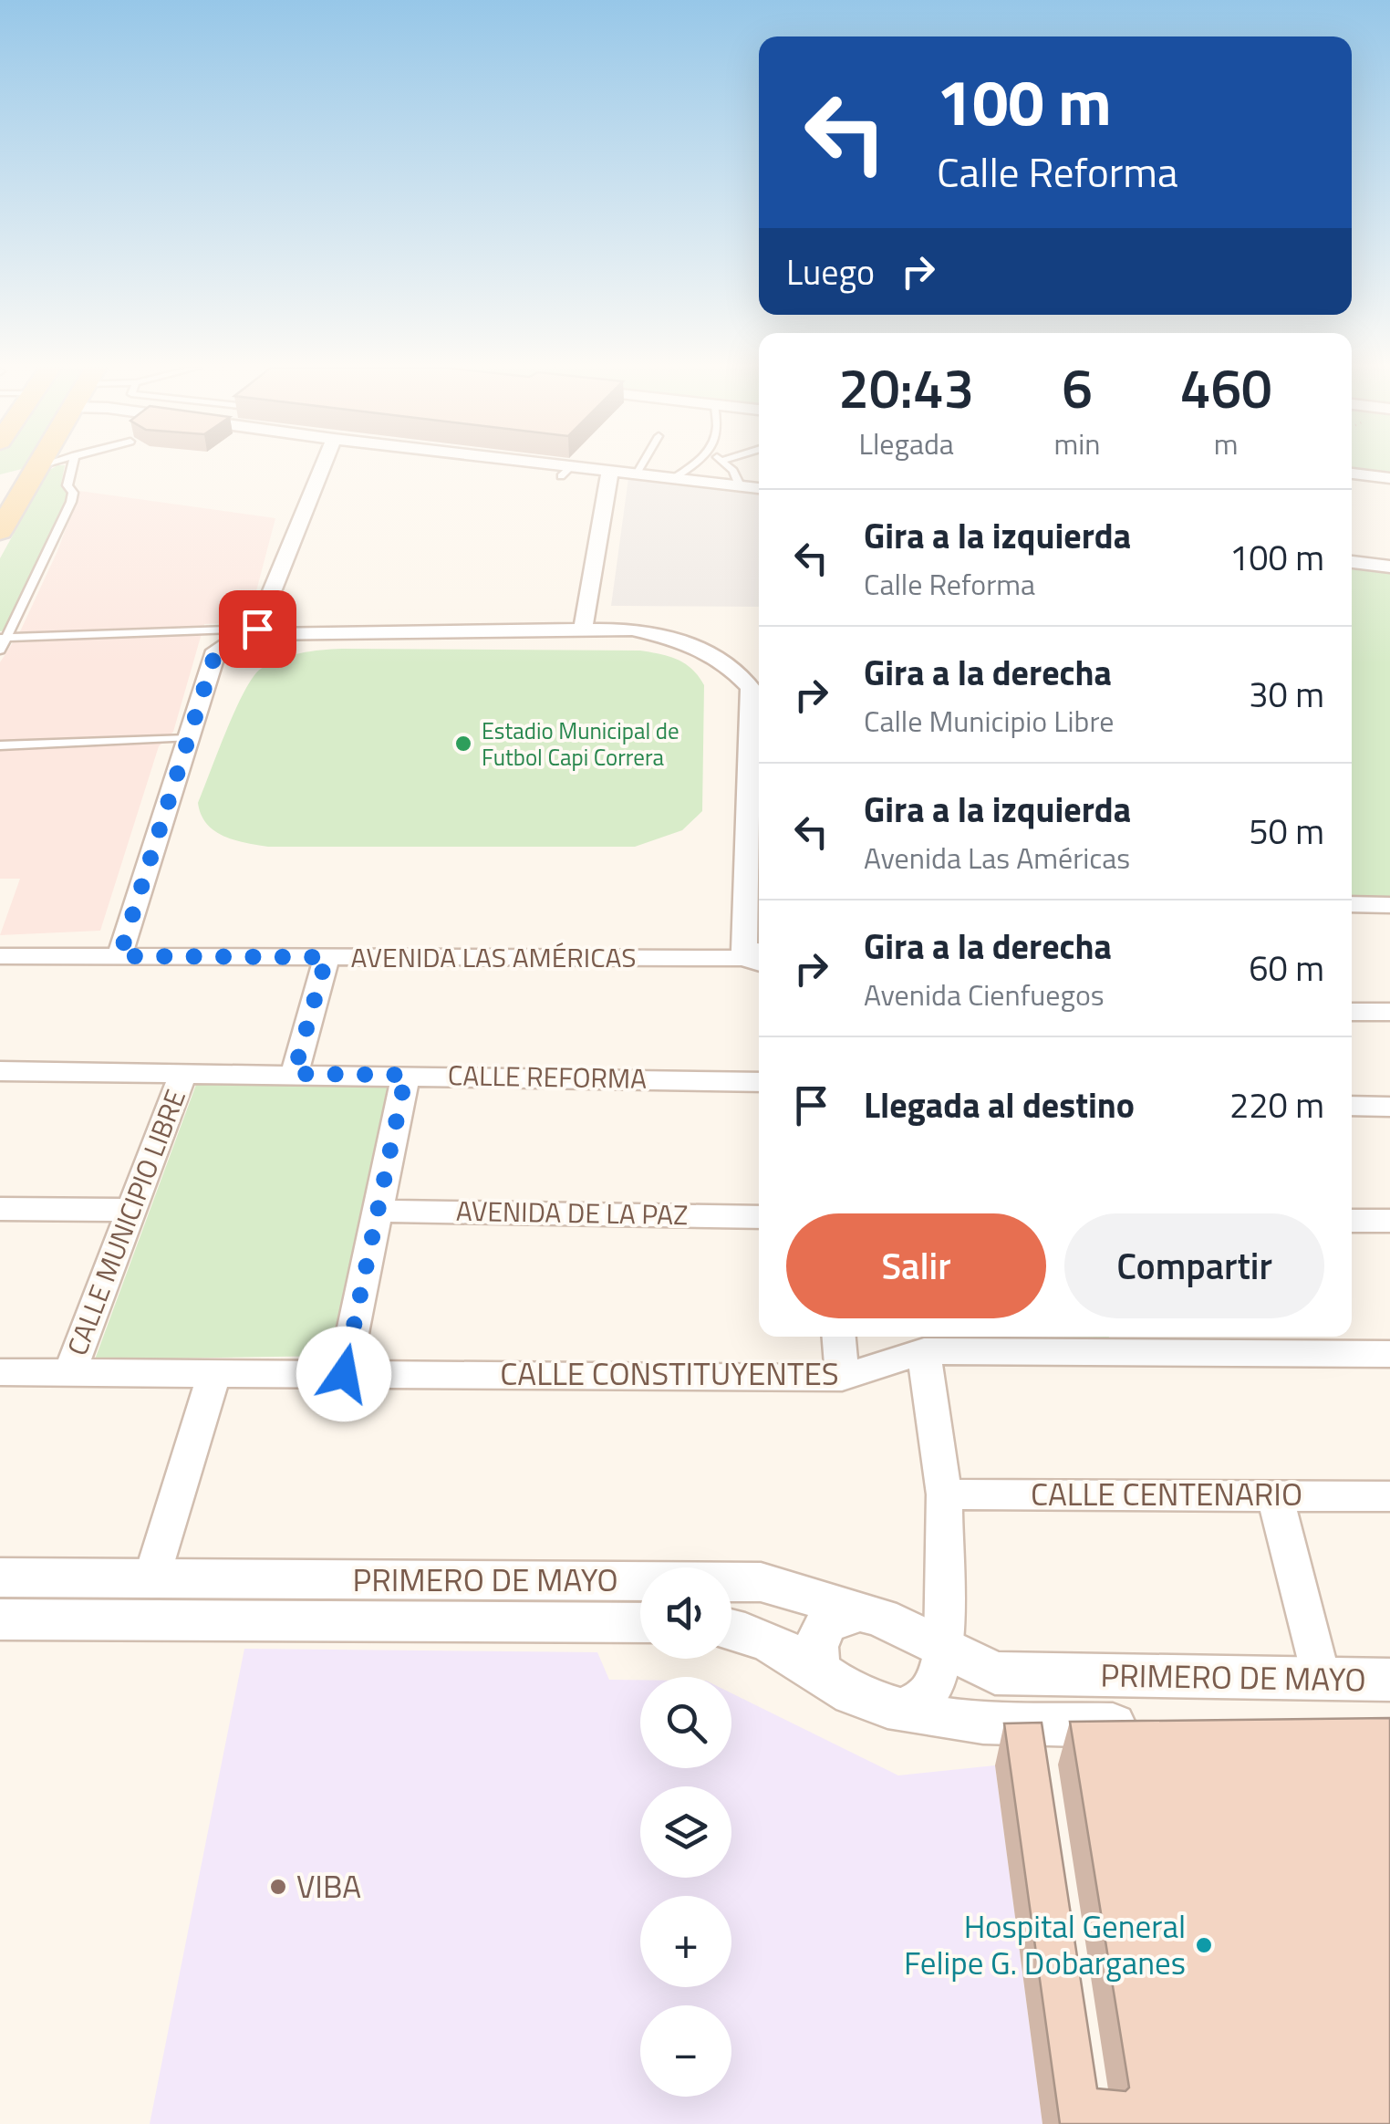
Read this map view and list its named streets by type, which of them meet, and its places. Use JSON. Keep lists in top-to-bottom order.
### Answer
{
  "streets": {
    "street": [
      "AVENIDA LAS AMÉRICAS",
      "CALLE REFORMA",
      "AVENIDA DE LA PAZ",
      "CALLE MUNICIPIO LIBRE",
      "CALLE CONSTITUYENTES",
      "CALLE CENTENARIO",
      "PRIMERO DE MAYO"
    ]
  },
  "crossings": [
    ["CALLE REFORMA", "CALLE MUNICIPIO LIBRE"],
    ["CALLE MUNICIPIO LIBRE", "CALLE CONSTITUYENTES"]
  ],
  "places": ["Estadio Municipal de Futbol Capi Correra", "VIBA", "Hospital General Felipe G. Dobarganes"],
  "page": {
    "turn": ["100 m", "Calle Reforma"],
    "then": "Luego",
    "eta": [
      "20:43",
      "Llegada",
      "6",
      "min",
      "460",
      "m"
    ],
    "list": [
      {
        "name": "Gira a la izquierda",
        "note": "Calle Reforma",
        "value": "100 m"
      },
      {
        "name": "Gira a la derecha",
        "note": "Calle Municipio Libre",
        "value": "30 m"
      },
      {
        "name": "Gira a la izquierda",
        "note": "Avenida Las Américas",
        "value": "50 m"
      },
      {
        "name": "Gira a la derecha",
        "note": "Avenida Cienfuegos",
        "value": "60 m"
      },
      {
        "name": "Llegada al destino",
        "value": "220 m"
      }
    ],
    "buttons": ["Salir", "Compartir"],
    "map_buttons": ["+", "−"]
  }
}
